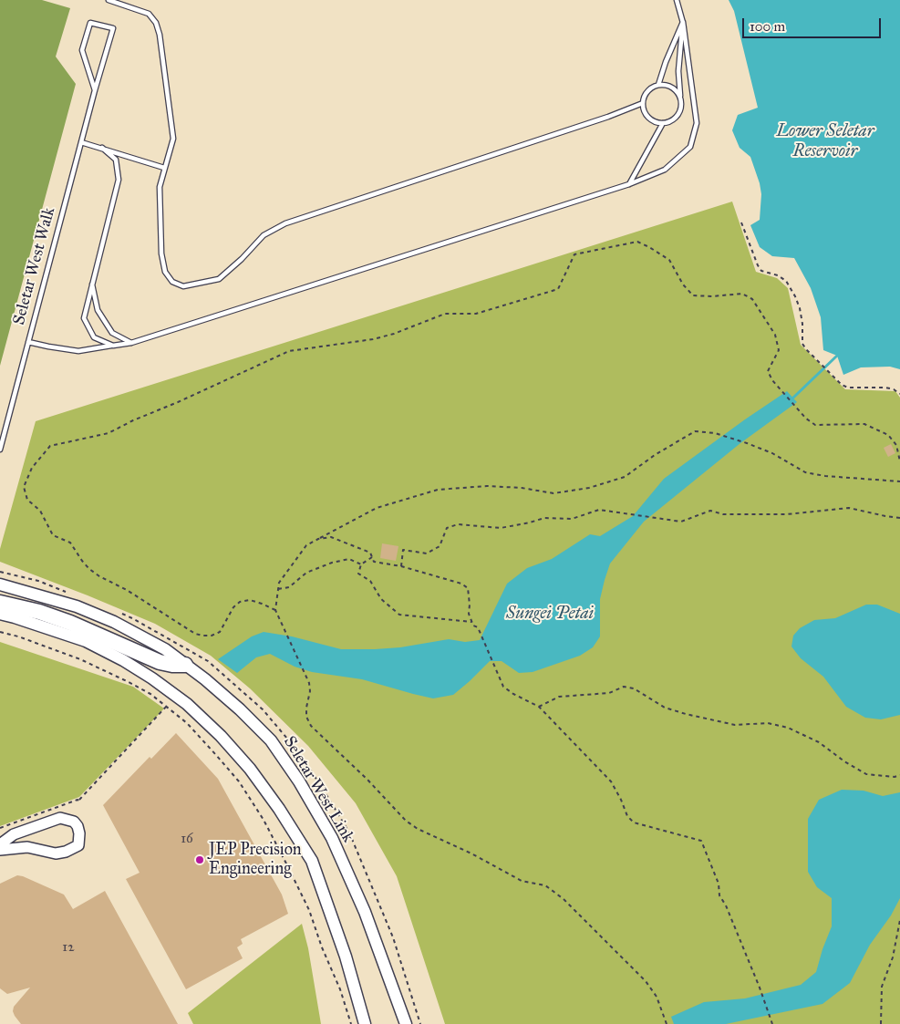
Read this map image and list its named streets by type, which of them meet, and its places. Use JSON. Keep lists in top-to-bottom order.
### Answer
{
  "streets": {
    "main road": ["Seletar West Link"],
    "lane": ["Seletar West Walk"]
  },
  "water": ["Lower Seletar Reservoir", "Sungei Petai"],
  "places": ["JEP Precision Engineering"],
  "house_numbers": ["16", "12"],
  "scale_bar": "100 m"
}
